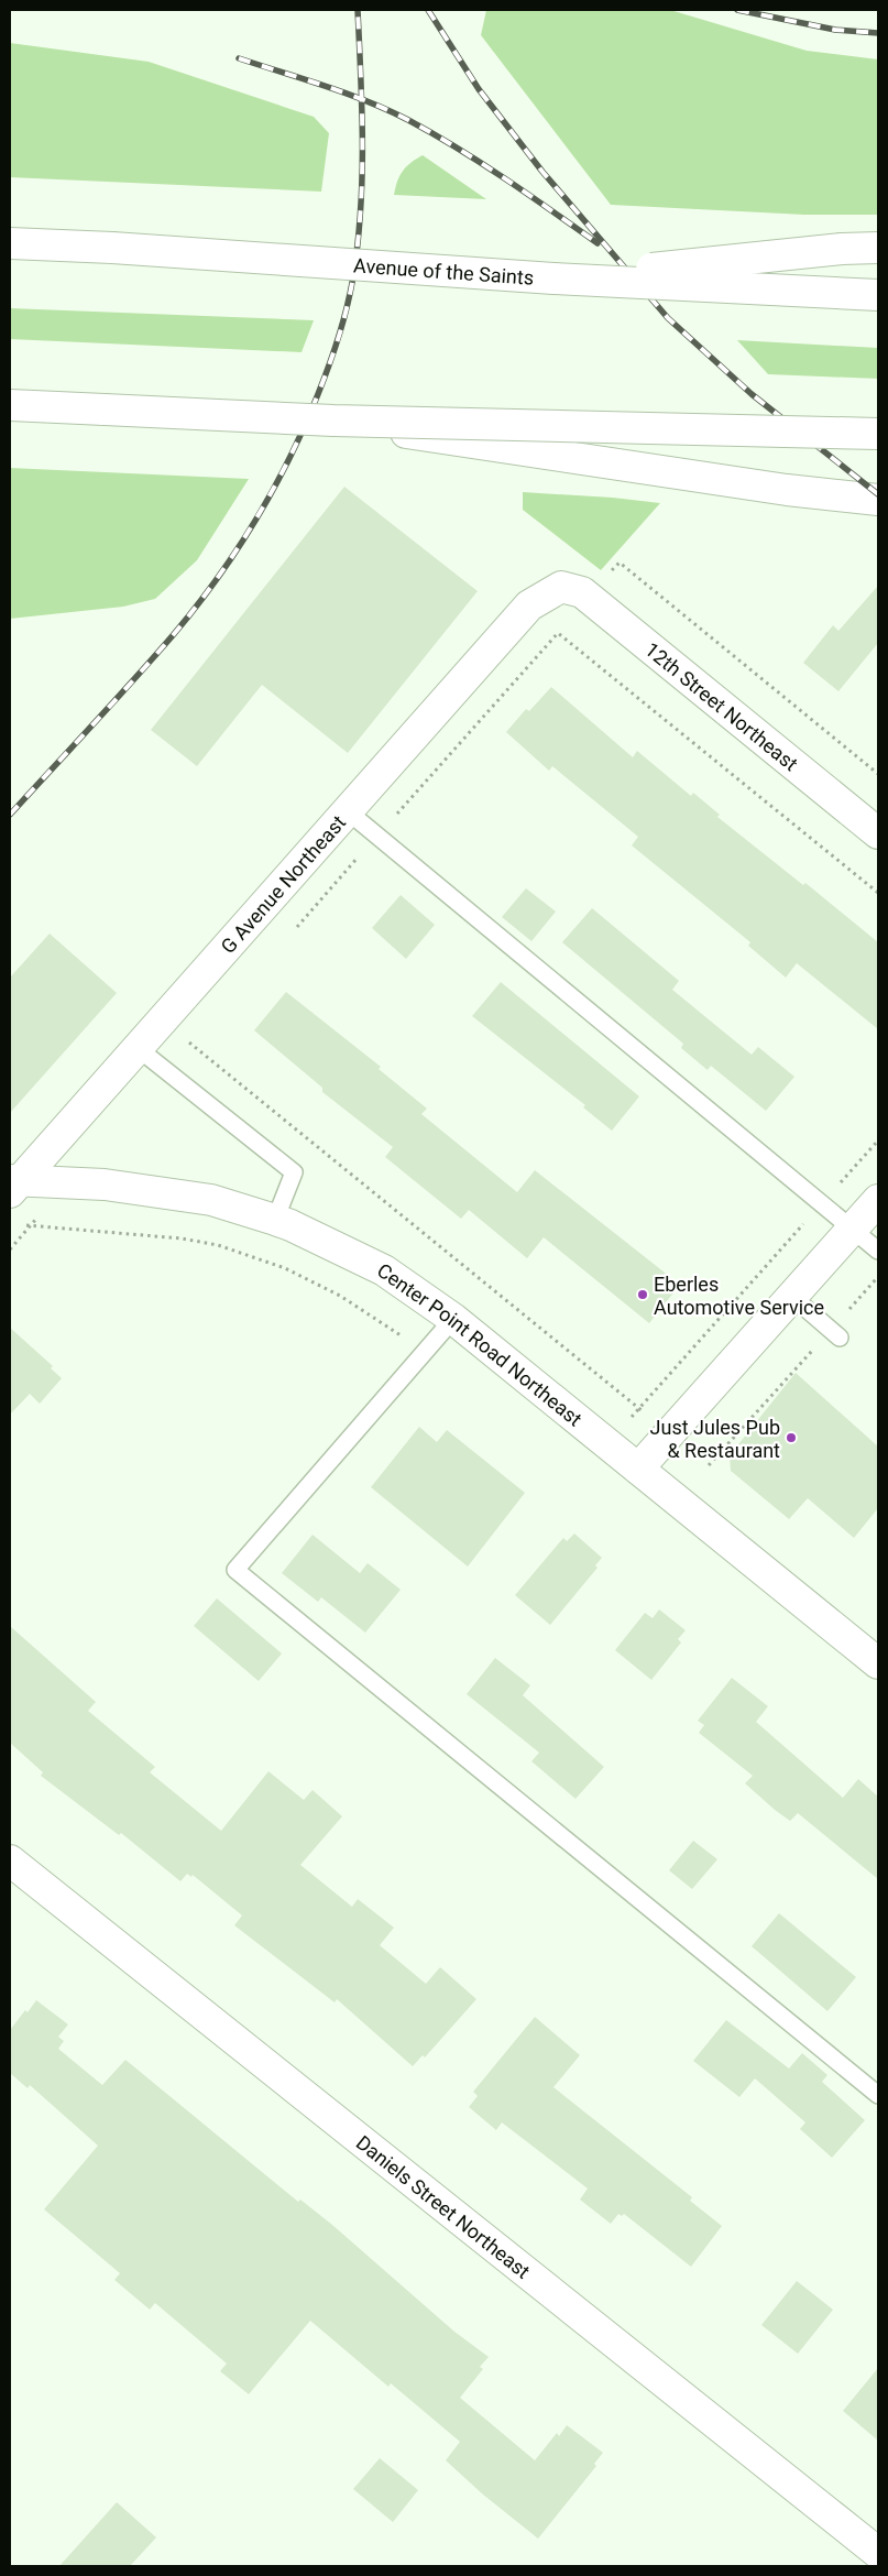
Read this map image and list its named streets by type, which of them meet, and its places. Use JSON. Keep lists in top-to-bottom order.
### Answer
{
  "streets": {
    "main road": [
      "Avenue of the Saints",
      "12th Street Northeast",
      "G Avenue Northeast",
      "Center Point Road Northeast",
      "Daniels Street Northeast"
    ]
  },
  "crossings": [
    ["12th Street Northeast", "G Avenue Northeast"],
    ["G Avenue Northeast", "Center Point Road Northeast"]
  ],
  "places": ["Eberles Automotive Service", "Just Jules Pub & Restaurant"]
}
